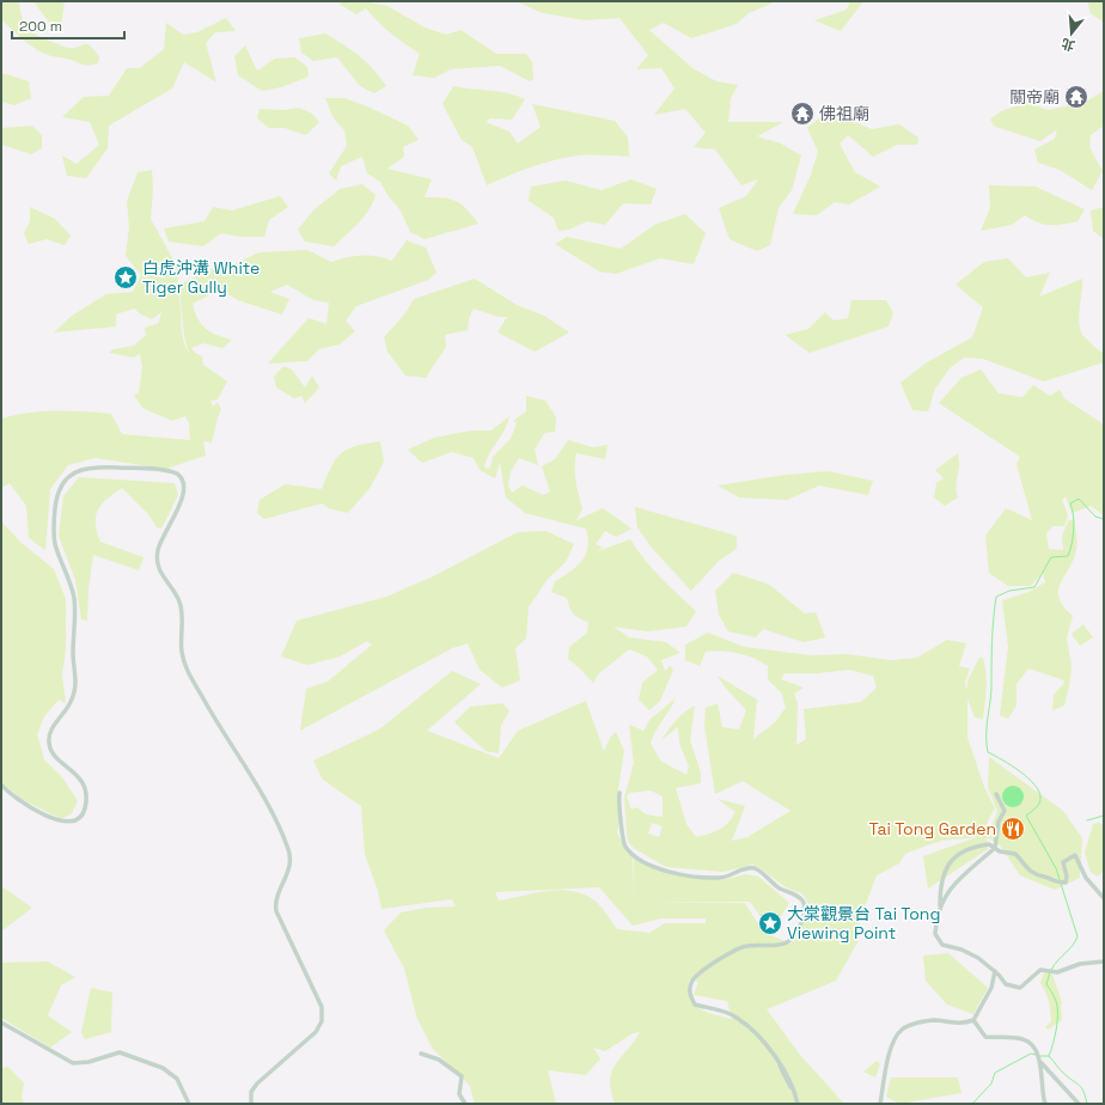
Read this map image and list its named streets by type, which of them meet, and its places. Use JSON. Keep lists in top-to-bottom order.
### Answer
{
  "places": {
    "temple": ["關帝廟", "佛祖廟"],
    "place": ["白虎沖溝 White Tiger Gully", "大棠觀景台 Tai Tong Viewing Point"],
    "restaurant": ["Tai Tong Garden"]
  },
  "scale_bar": "200 m",
  "north": "bottom"
}
